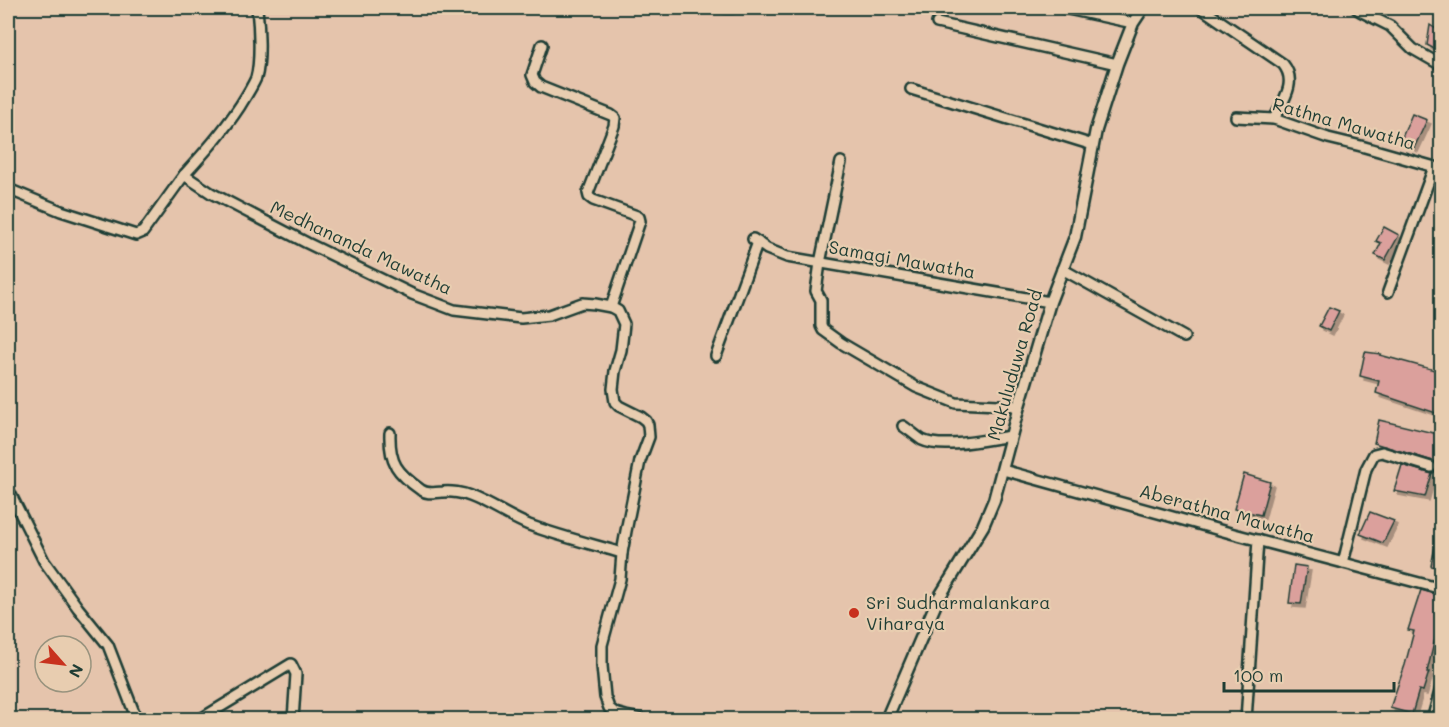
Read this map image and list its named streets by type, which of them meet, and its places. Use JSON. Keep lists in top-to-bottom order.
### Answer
{
  "streets": {
    "street": [
      "Rathna Mawatha",
      "Medhananda Mawatha",
      "Samagi Mawatha",
      "Makuluduwa Road",
      "Aberathna Mawatha"
    ]
  },
  "crossings": [
    ["Samagi Mawatha", "Makuluduwa Road"],
    ["Makuluduwa Road", "Aberathna Mawatha"]
  ],
  "places": ["Sri Sudharmalankara Viharaya"],
  "scale_bar": "100 m",
  "north": "bottom right"
}
